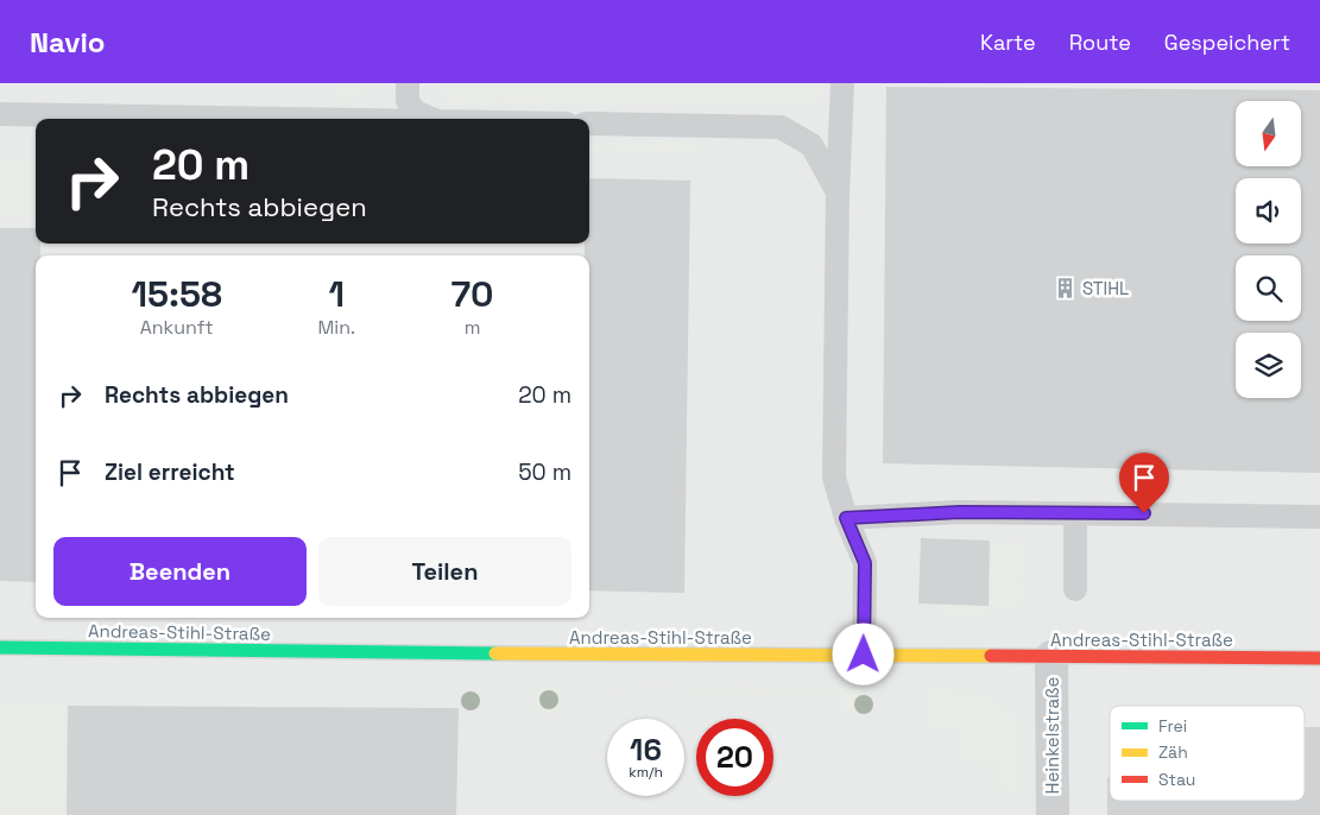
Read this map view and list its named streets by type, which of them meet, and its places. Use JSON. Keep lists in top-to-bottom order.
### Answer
{
  "streets": {
    "street": ["Andreas-Stihl-Straße", "Heinkelstraße"]
  },
  "crossings": [
    ["Andreas-Stihl-Straße", "Heinkelstraße"]
  ],
  "places": {
    "building": ["STIHL"]
  },
  "legend": ["Frei", "Zäh", "Stau"],
  "north": "bottom",
  "page": {
    "header": "Navio",
    "nav": ["Karte", "Route", "Gespeichert"],
    "turn": ["20 m", "Rechts abbiegen"],
    "eta": [
      "15:58",
      "Ankunft",
      "1",
      "Min.",
      "70",
      "m"
    ],
    "list": [
      {
        "name": "Rechts abbiegen",
        "value": "20 m"
      },
      {
        "name": "Ziel erreicht",
        "value": "50 m"
      }
    ],
    "buttons": ["Beenden", "Teilen"],
    "speed": "16 km/h",
    "limit": "20"
  }
}
